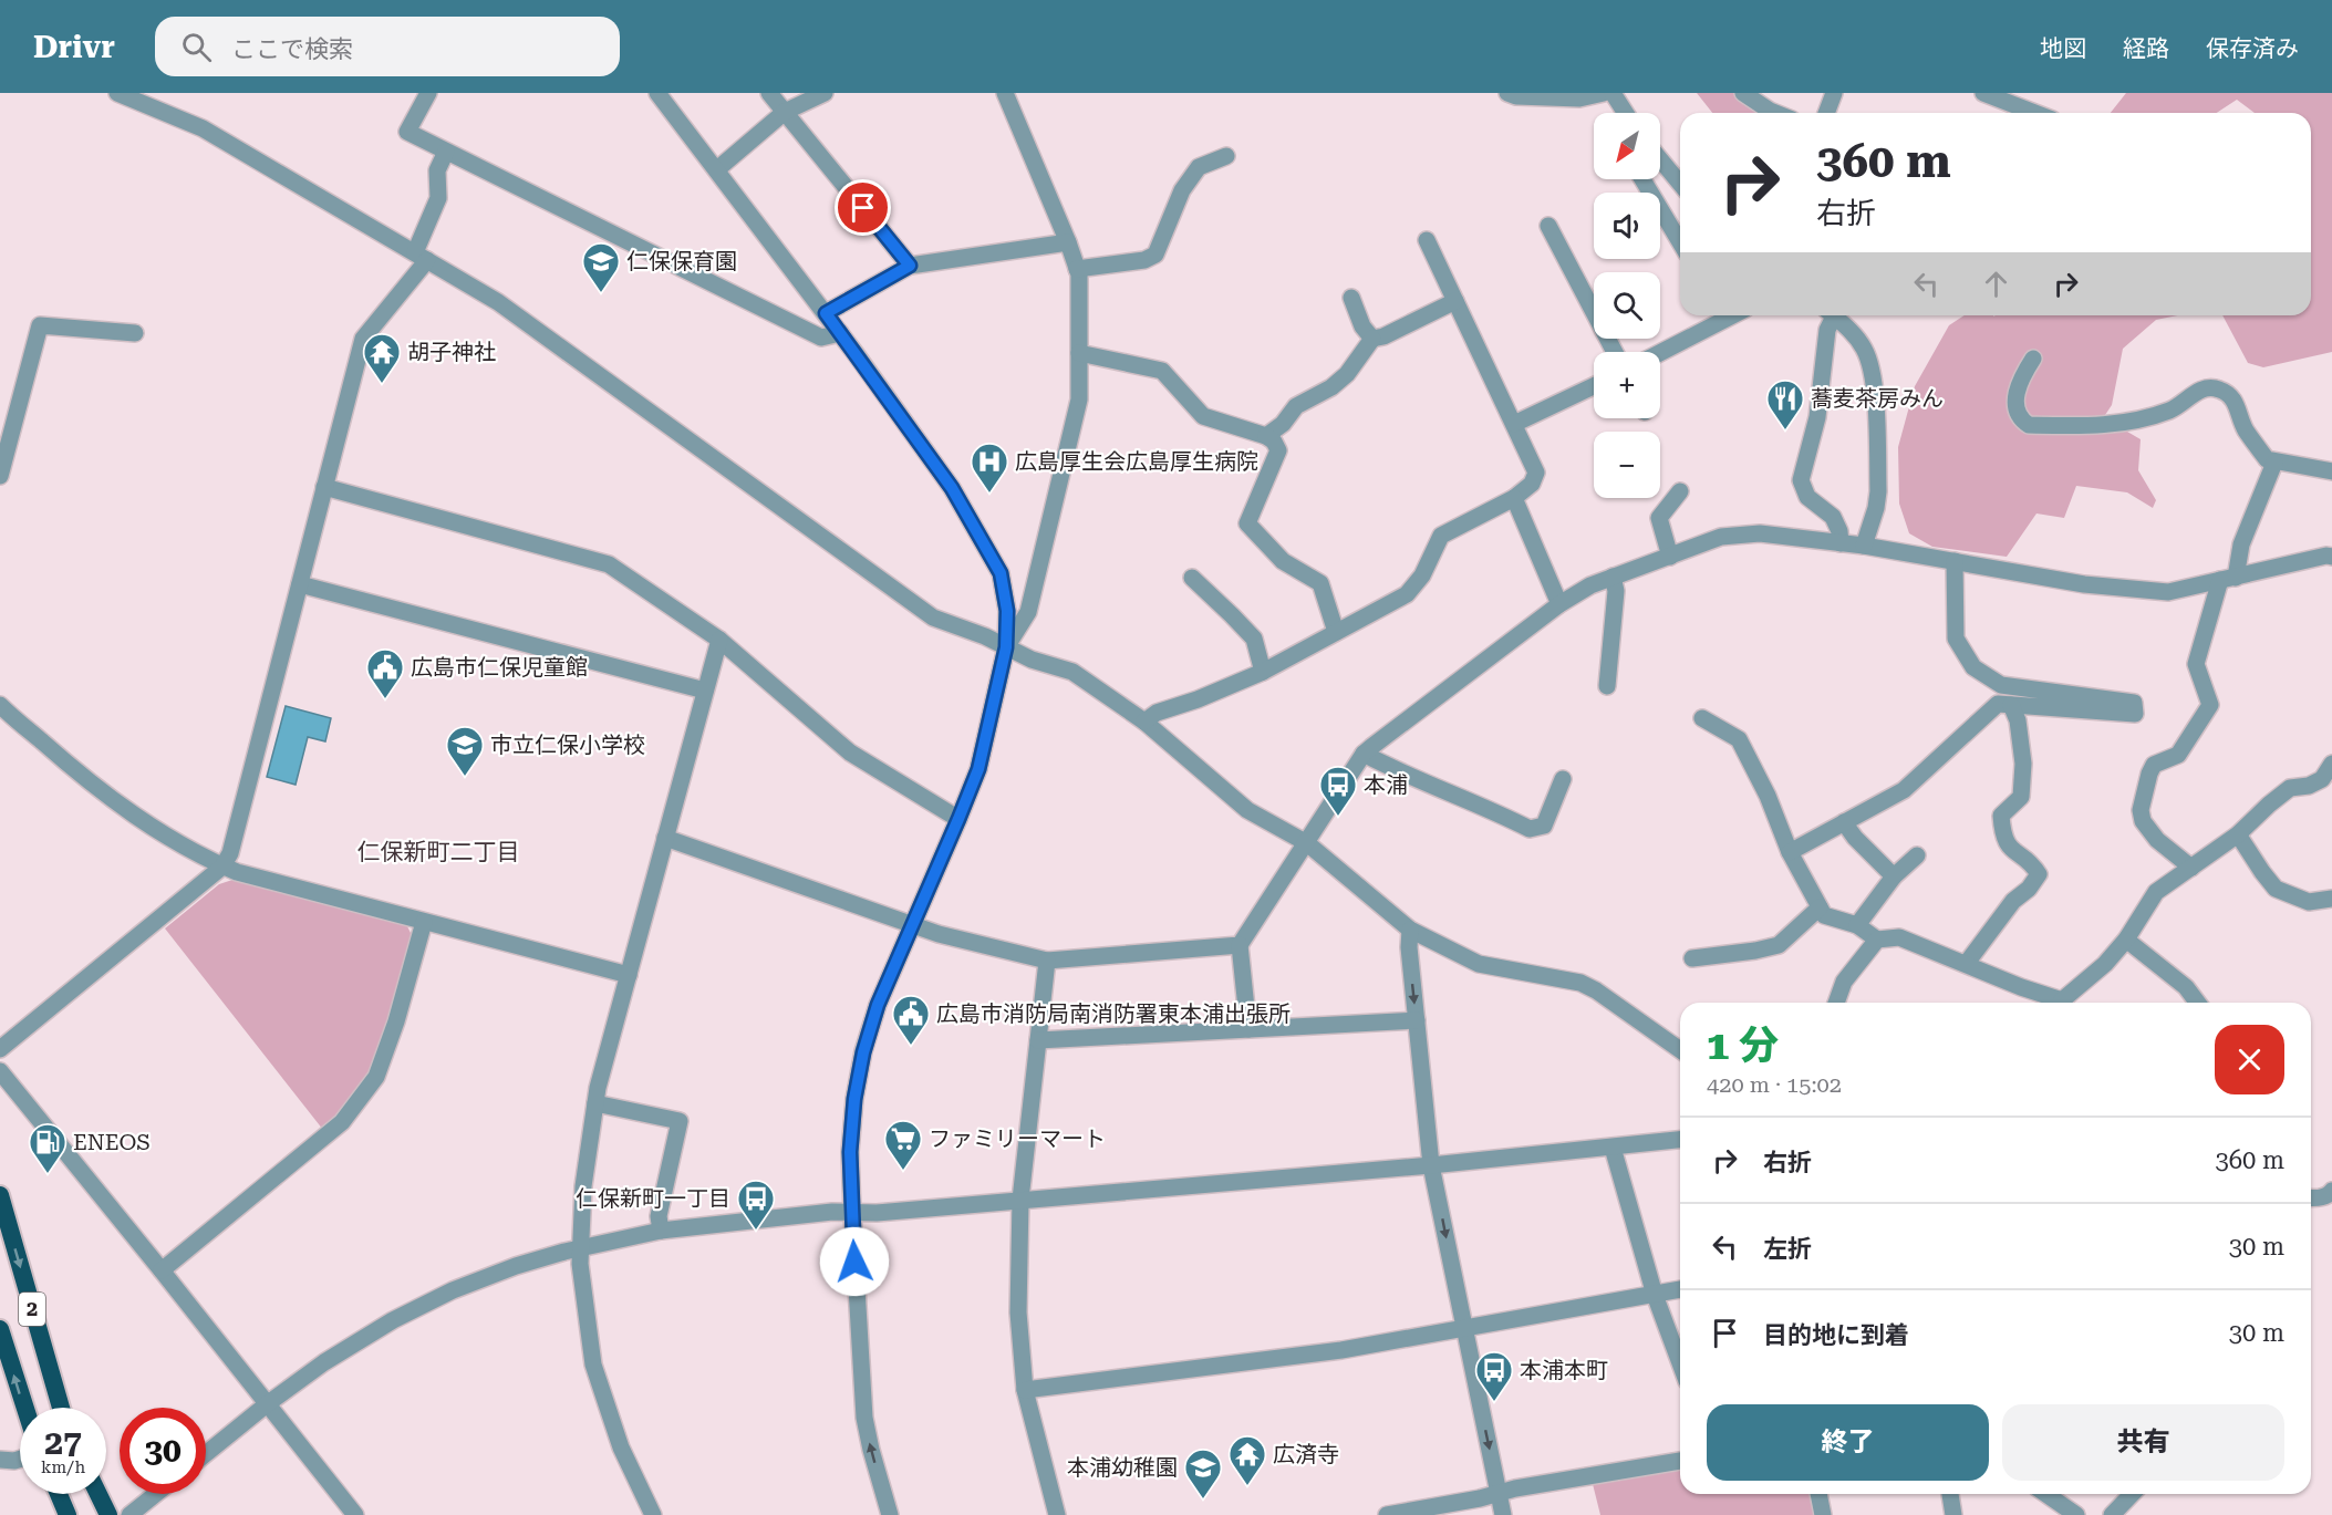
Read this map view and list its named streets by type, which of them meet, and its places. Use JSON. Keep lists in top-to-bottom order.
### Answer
{
  "streets": {
    "highway": ["2"]
  },
  "districts": ["仁保新町二丁目"],
  "places": {
    "school or university": ["仁保保育園", "市立仁保小学校", "本浦幼稚園"],
    "temple": ["胡子神社", "広済寺"],
    "restaurant": ["蕎麦茶房みん"],
    "hospital": ["広島厚生会広島厚生病院"],
    "public building": ["広島市仁保児童館", "広島市消防局南消防署東本浦出張所"],
    "bus stop": ["本浦", "仁保新町一丁目", "本浦本町"],
    "supermarket": ["ファミリーマート"],
    "fuel station": ["ENEOS"]
  },
  "north": "bottom left",
  "page": {
    "header": "Drivr",
    "search": "ここで検索",
    "nav": ["地図", "経路", "保存済み"],
    "map_buttons": ["+", "−"],
    "turn": ["360 m", "右折"],
    "heading": ["1 分", "420 m · 15:02"],
    "list": [
      {
        "name": "右折",
        "value": "360 m"
      },
      {
        "name": "左折",
        "value": "30 m"
      },
      {
        "name": "目的地に到着",
        "value": "30 m"
      }
    ],
    "buttons": ["終了", "共有"],
    "speed": "27 km/h",
    "limit": "30"
  }
}
